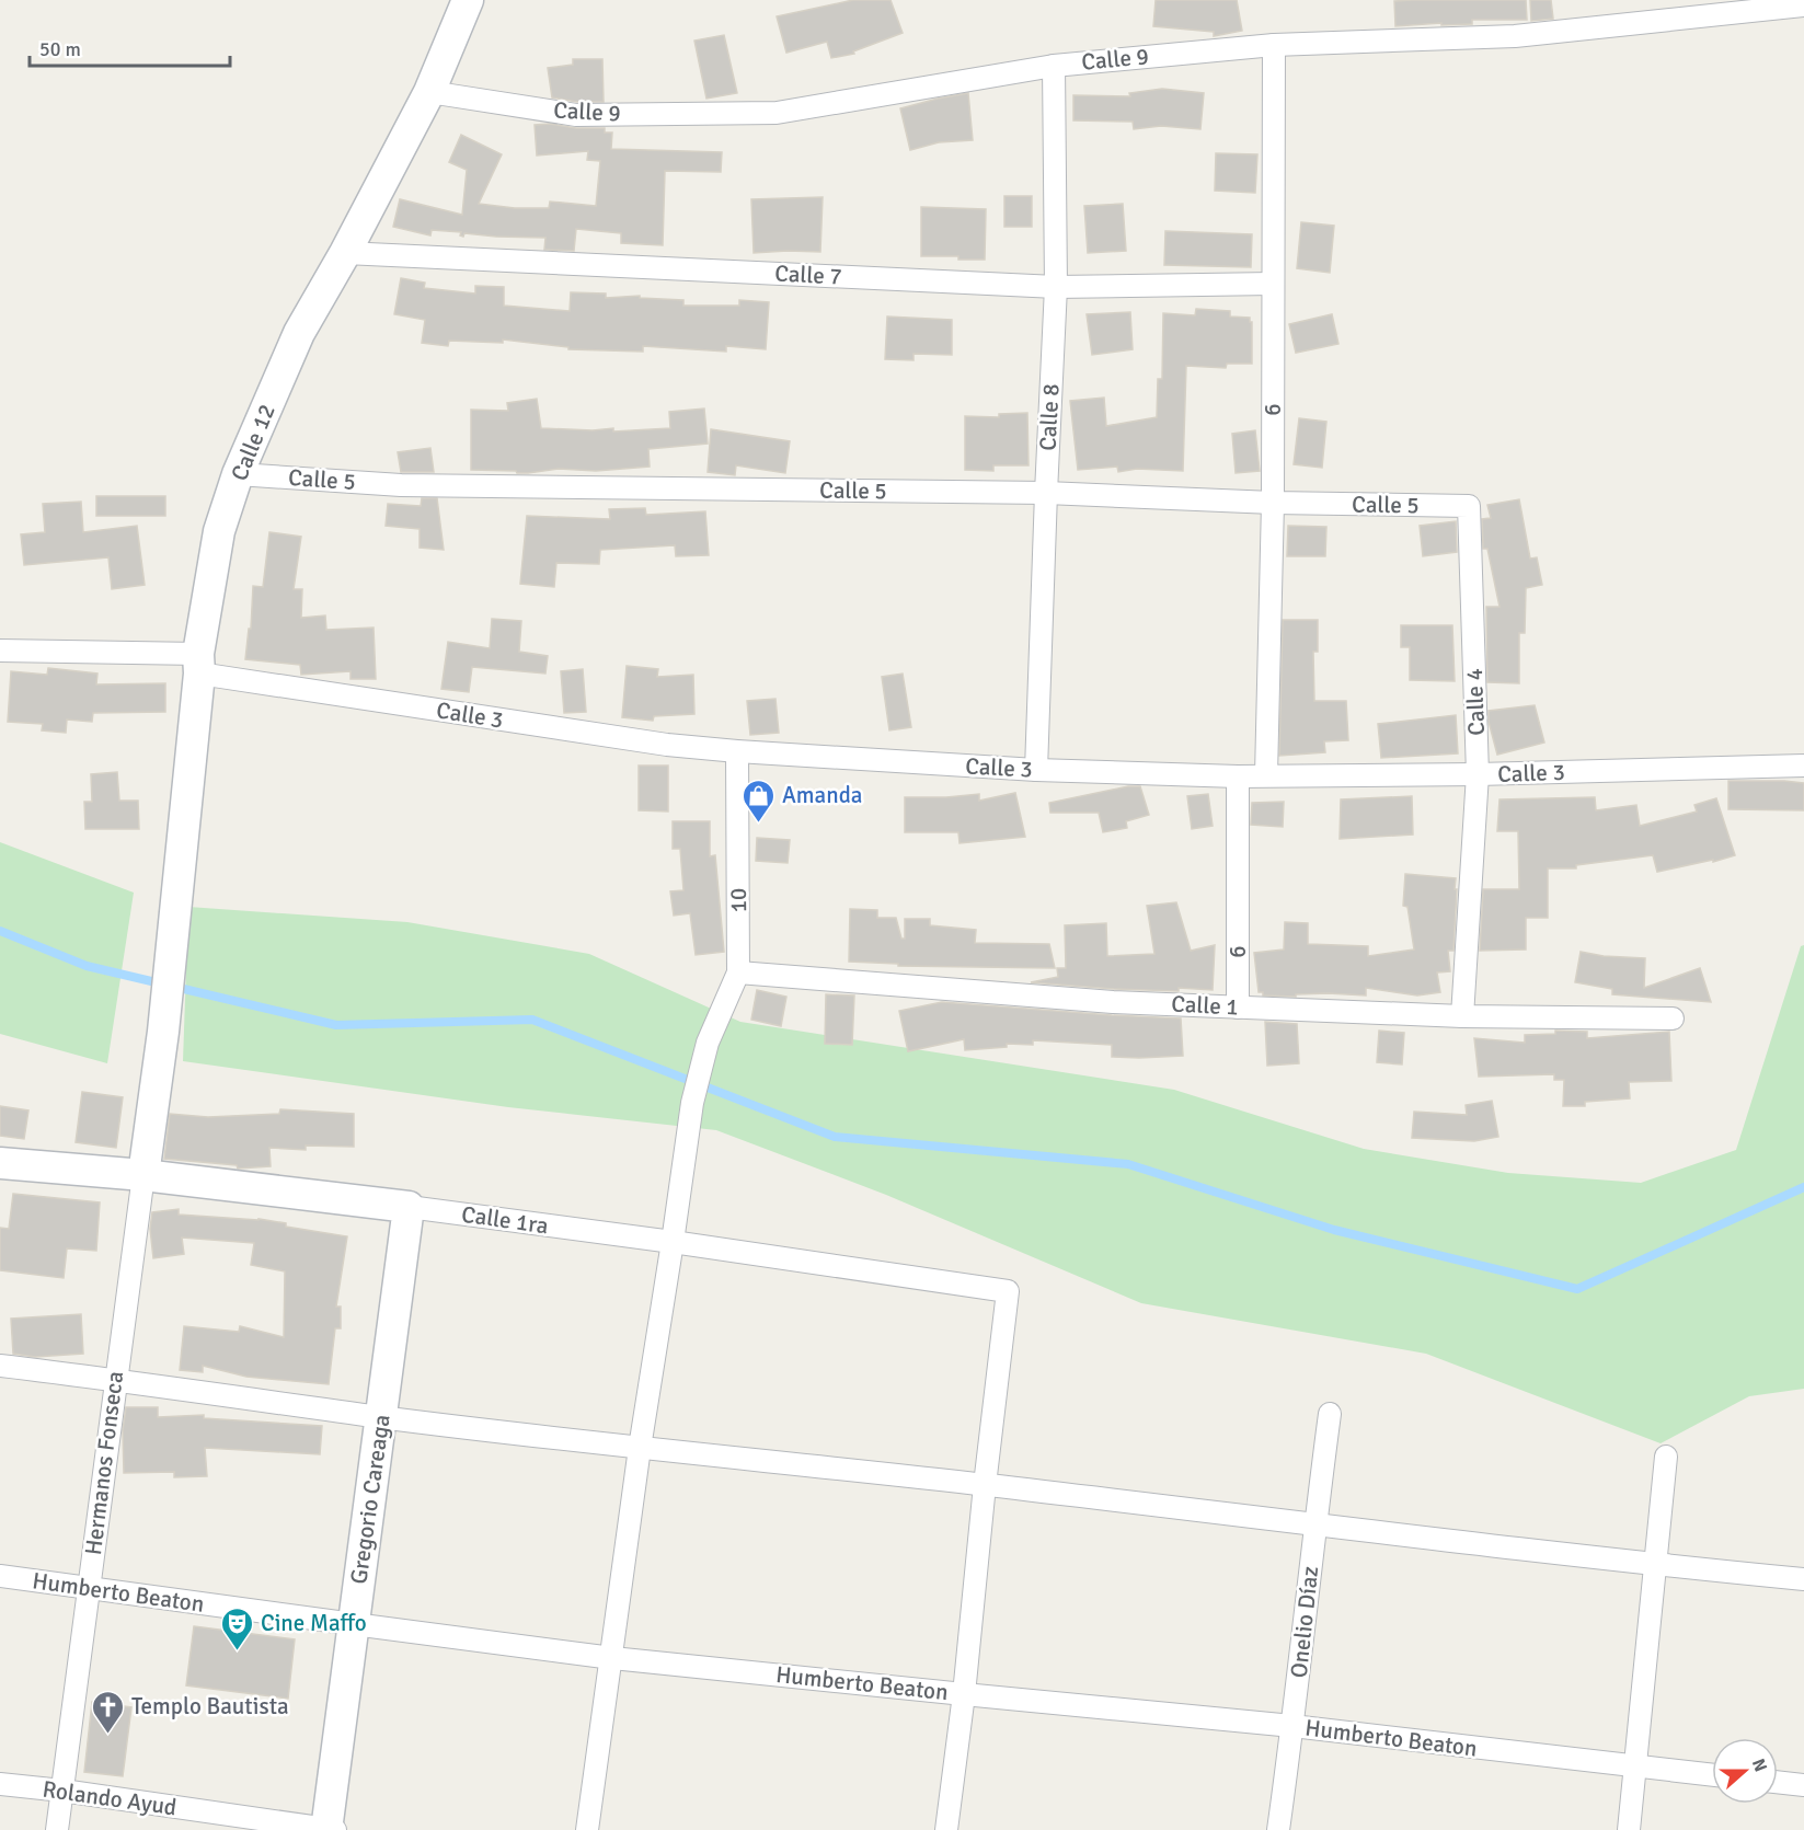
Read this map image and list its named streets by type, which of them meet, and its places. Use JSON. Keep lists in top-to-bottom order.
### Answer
{
  "streets": {
    "street": [
      "Calle 9",
      "Calle 7",
      "6",
      "Calle 8",
      "Calle 12",
      "Calle 5",
      "Calle 4",
      "Calle 3",
      "10",
      "Calle 1",
      "Calle 1ra",
      "Hermanos Fonseca",
      "Gregorio Careaga",
      "Humberto Beaton",
      "Onelio Díaz",
      "Rolando Ayud"
    ]
  },
  "crossings": [
    ["Calle 9", "6"],
    ["Calle 9", "Calle 8"],
    ["Calle 9", "Calle 12"],
    ["Calle 7", "6"],
    ["Calle 7", "Calle 8"],
    ["Calle 7", "Calle 12"],
    ["6", "Calle 5"],
    ["6", "Calle 3"],
    ["6", "Calle 1"],
    ["Calle 8", "Calle 5"],
    ["Calle 8", "Calle 3"],
    ["Calle 12", "Calle 5"],
    ["Calle 12", "Calle 3"],
    ["Calle 12", "Calle 1ra"],
    ["Calle 12", "Hermanos Fonseca"],
    ["Calle 5", "Calle 4"],
    ["Calle 4", "Calle 3"],
    ["Calle 4", "Calle 1"],
    ["Calle 3", "10"],
    ["10", "Calle 1"],
    ["10", "Calle 1ra"],
    ["10", "Humberto Beaton"],
    ["Calle 1ra", "Hermanos Fonseca"],
    ["Calle 1ra", "Gregorio Careaga"],
    ["Hermanos Fonseca", "Humberto Beaton"],
    ["Hermanos Fonseca", "Rolando Ayud"],
    ["Gregorio Careaga", "Humberto Beaton"],
    ["Gregorio Careaga", "Rolando Ayud"],
    ["Humberto Beaton", "Onelio Díaz"]
  ],
  "places": {
    "shop": ["Amanda"],
    "theatre": ["Cine Maffo"],
    "church": ["Templo Bautista"]
  },
  "scale_bar": "50 m",
  "north": "right"
}
